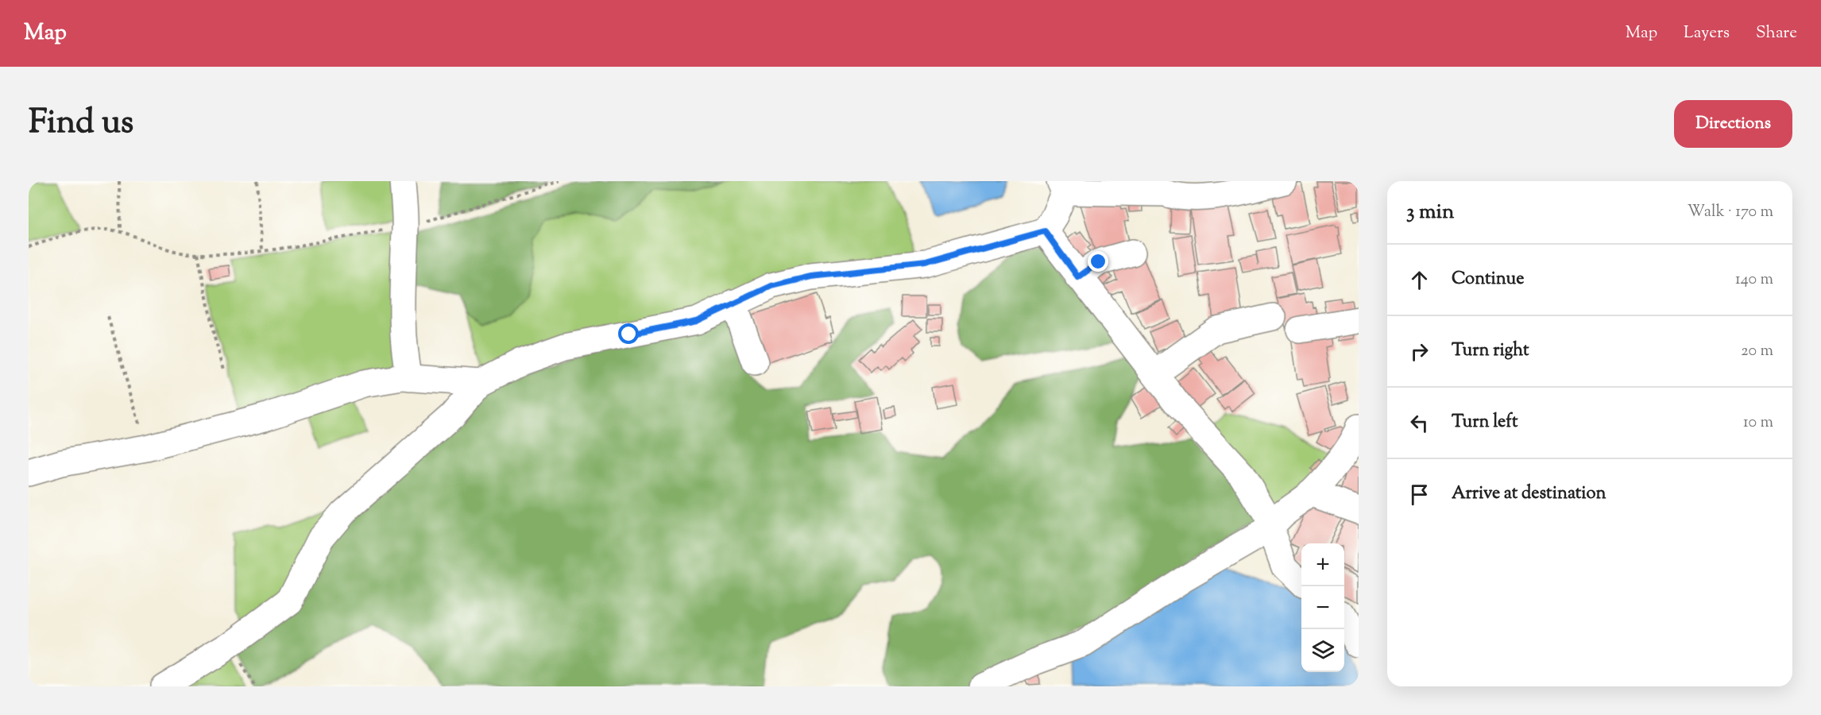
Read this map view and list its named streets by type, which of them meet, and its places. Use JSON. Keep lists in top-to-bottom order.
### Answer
{
  "page": {
    "header": "Map",
    "nav": ["Map", "Layers", "Share"],
    "title": "Find us",
    "buttons": "Directions",
    "heading": ["3 min", "Walk · 170 m"],
    "list": [
      ["Continue", "140 m"],
      ["Turn right", "20 m"],
      ["Turn left", "10 m"],
      "Arrive at destination"
    ],
    "map_buttons": ["+", "−"]
  }
}
